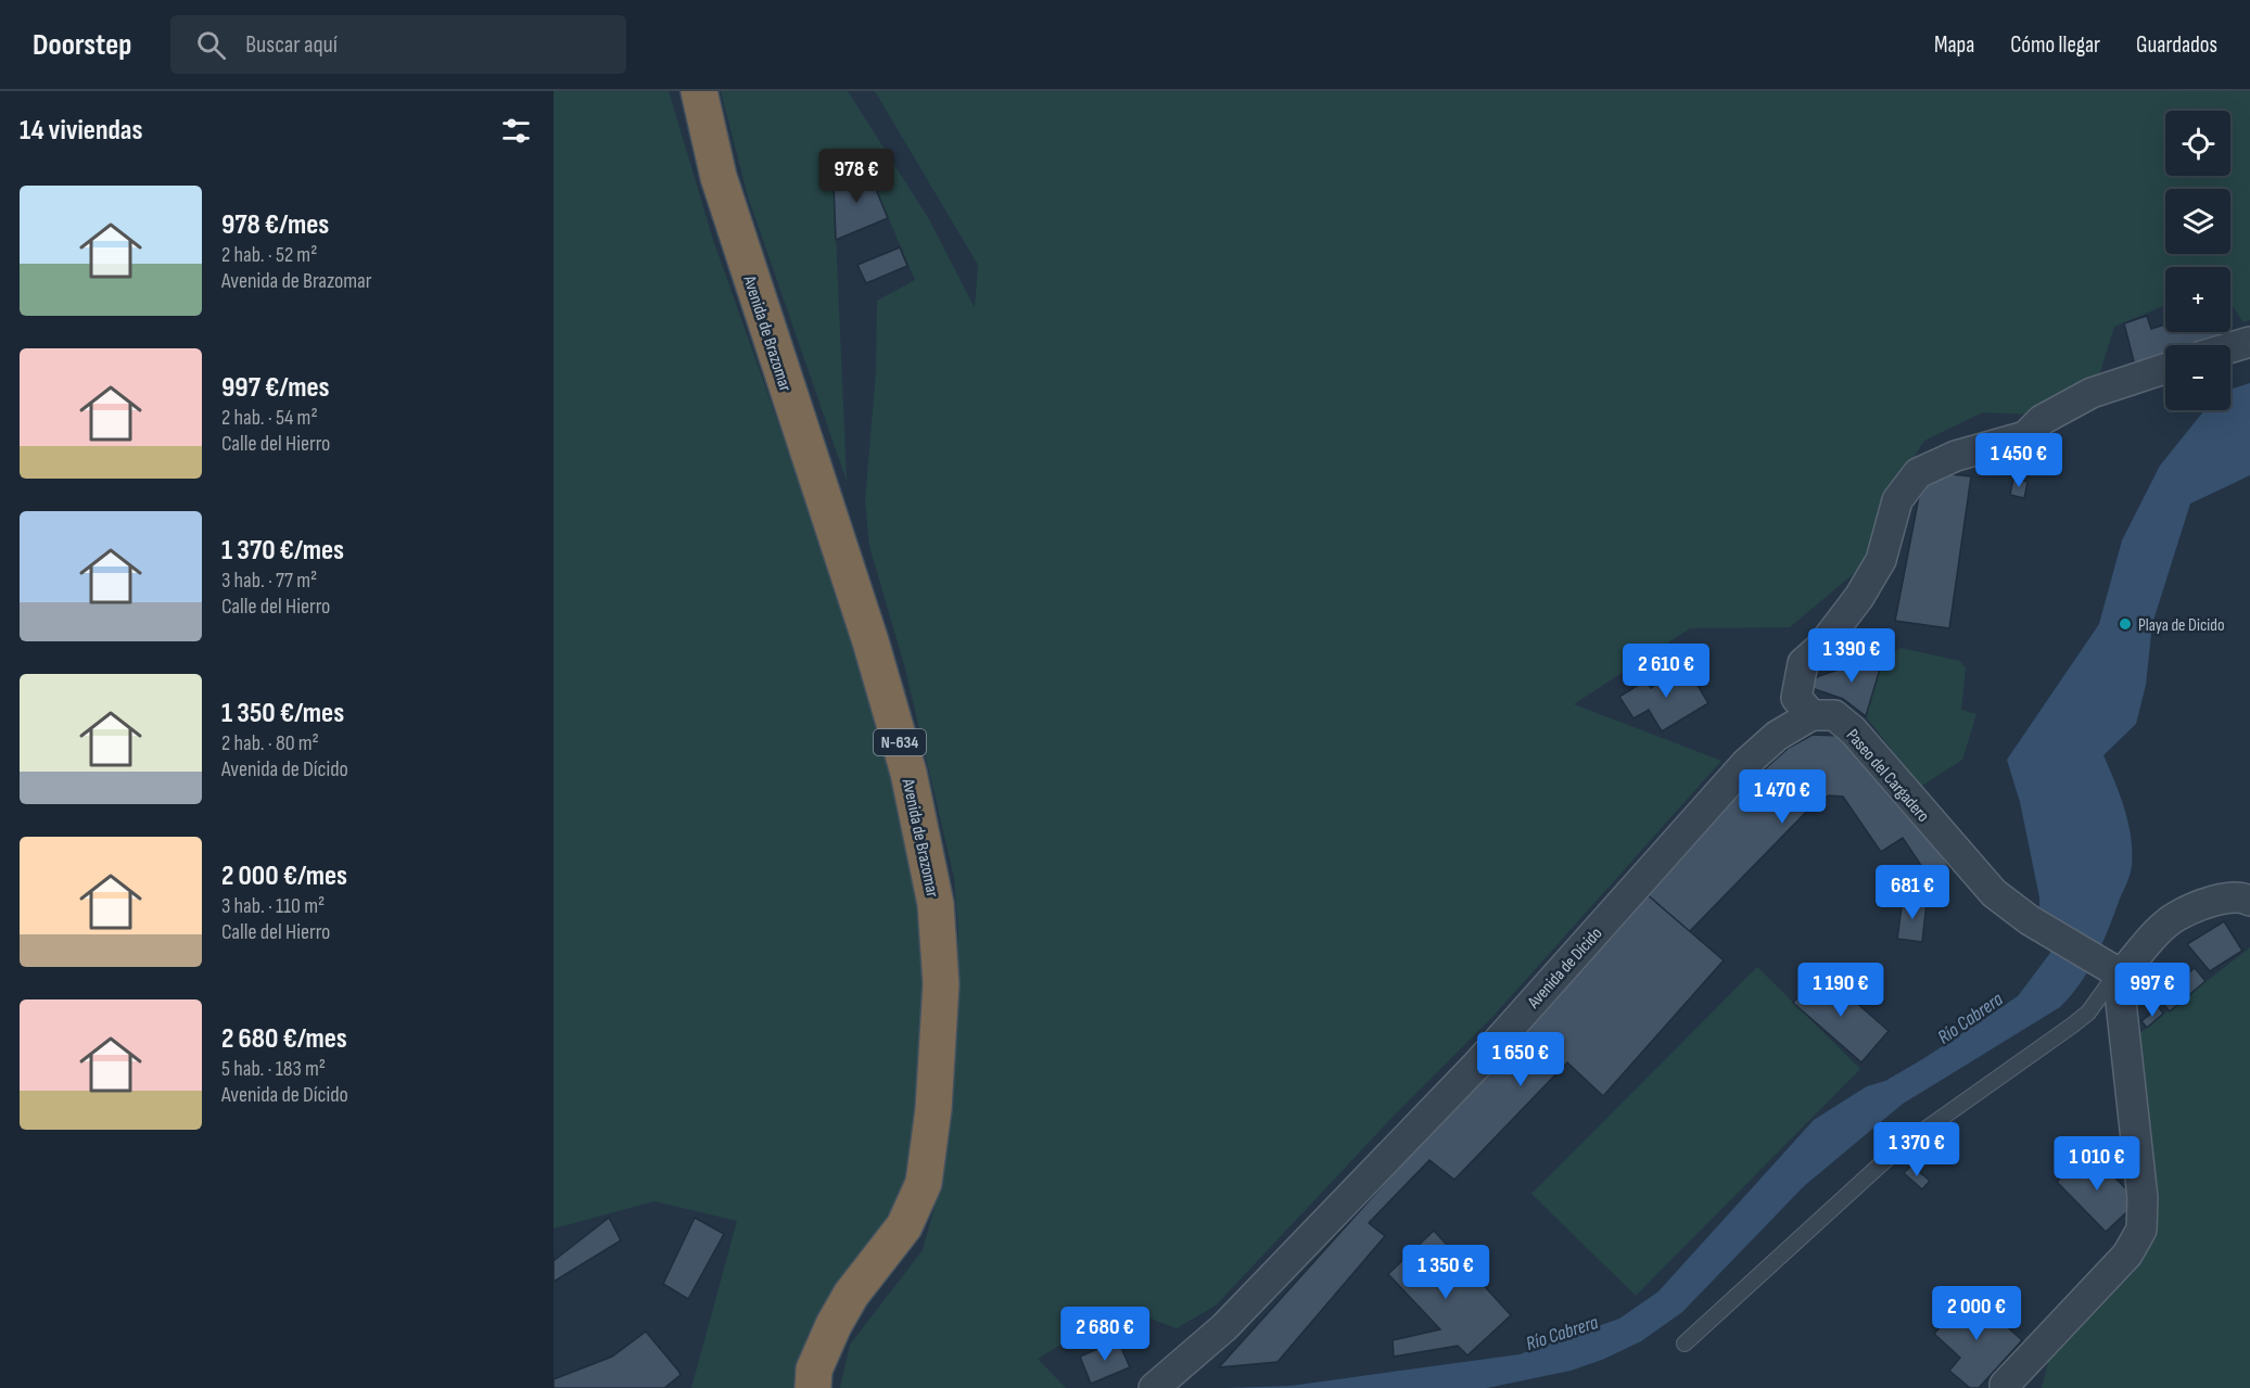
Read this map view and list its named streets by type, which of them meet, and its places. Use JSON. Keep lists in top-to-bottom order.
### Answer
{
  "streets": {
    "highway": ["Avenida de Brazomar", "N-634"],
    "street": ["Paseo del Cargadero", "Avenida de Dícido"]
  },
  "crossings": [
    ["Paseo del Cargadero", "Avenida de Dícido"]
  ],
  "water": ["Río Cabrera"],
  "places": ["Playa de Dicido"],
  "page": {
    "header": "Doorstep",
    "search": "Buscar aquí",
    "nav": ["Mapa", "Cómo llegar", "Guardados"],
    "heading": "14 viviendas",
    "map_buttons": ["+", "−"],
    "price": [
      "978 €",
      "1 450 €",
      "1 390 €",
      "2 610 €",
      "1 470 €",
      "681 €",
      "1 190 €",
      "997 €",
      "1 650 €",
      "1 370 €",
      "1 010 €",
      "1 350 €",
      "2 000 €",
      "2 680 €"
    ],
    "list": [
      {
        "name": "978 €/mes",
        "note": "2 hab. · 52 m² · Avenida de Brazomar"
      },
      {
        "name": "997 €/mes",
        "note": "2 hab. · 54 m² · Calle del Hierro"
      },
      {
        "name": "1 370 €/mes",
        "note": "3 hab. · 77 m² · Calle del Hierro"
      },
      {
        "name": "1 350 €/mes",
        "note": "2 hab. · 80 m² · Avenida de Dícido"
      },
      {
        "name": "2 000 €/mes",
        "note": "3 hab. · 110 m² · Calle del Hierro"
      },
      {
        "name": "2 680 €/mes",
        "note": "5 hab. · 183 m² · Avenida de Dícido"
      }
    ]
  }
}
